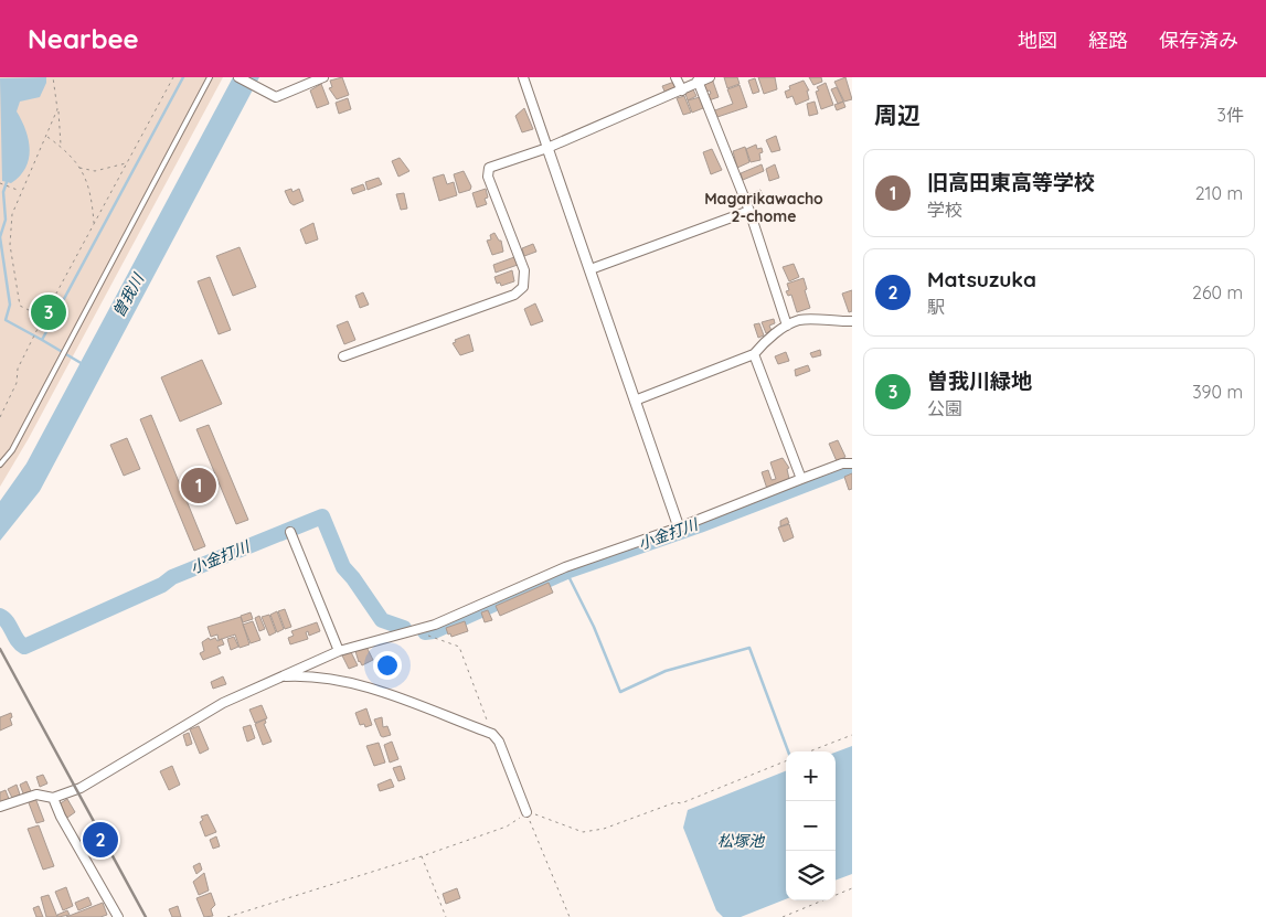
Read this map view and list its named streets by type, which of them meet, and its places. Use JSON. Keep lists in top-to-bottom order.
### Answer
{
  "districts": ["Magarikawacho 2-chome"],
  "water": ["曽我川", "小金打川", "松塚池"],
  "page": {
    "header": "Nearbee",
    "nav": ["地図", "経路", "保存済み"],
    "heading": ["周辺", "3件"],
    "list": [
      {
        "mark": "1",
        "name": "旧高田東高等学校",
        "note": "学校",
        "value": "210 m"
      },
      {
        "mark": "2",
        "name": "Matsuzuka",
        "note": "駅",
        "value": "260 m"
      },
      {
        "mark": "3",
        "name": "曽我川緑地",
        "note": "公園",
        "value": "390 m"
      }
    ],
    "pins": ["3", "1", "2"],
    "map_buttons": ["+", "−"]
  }
}
